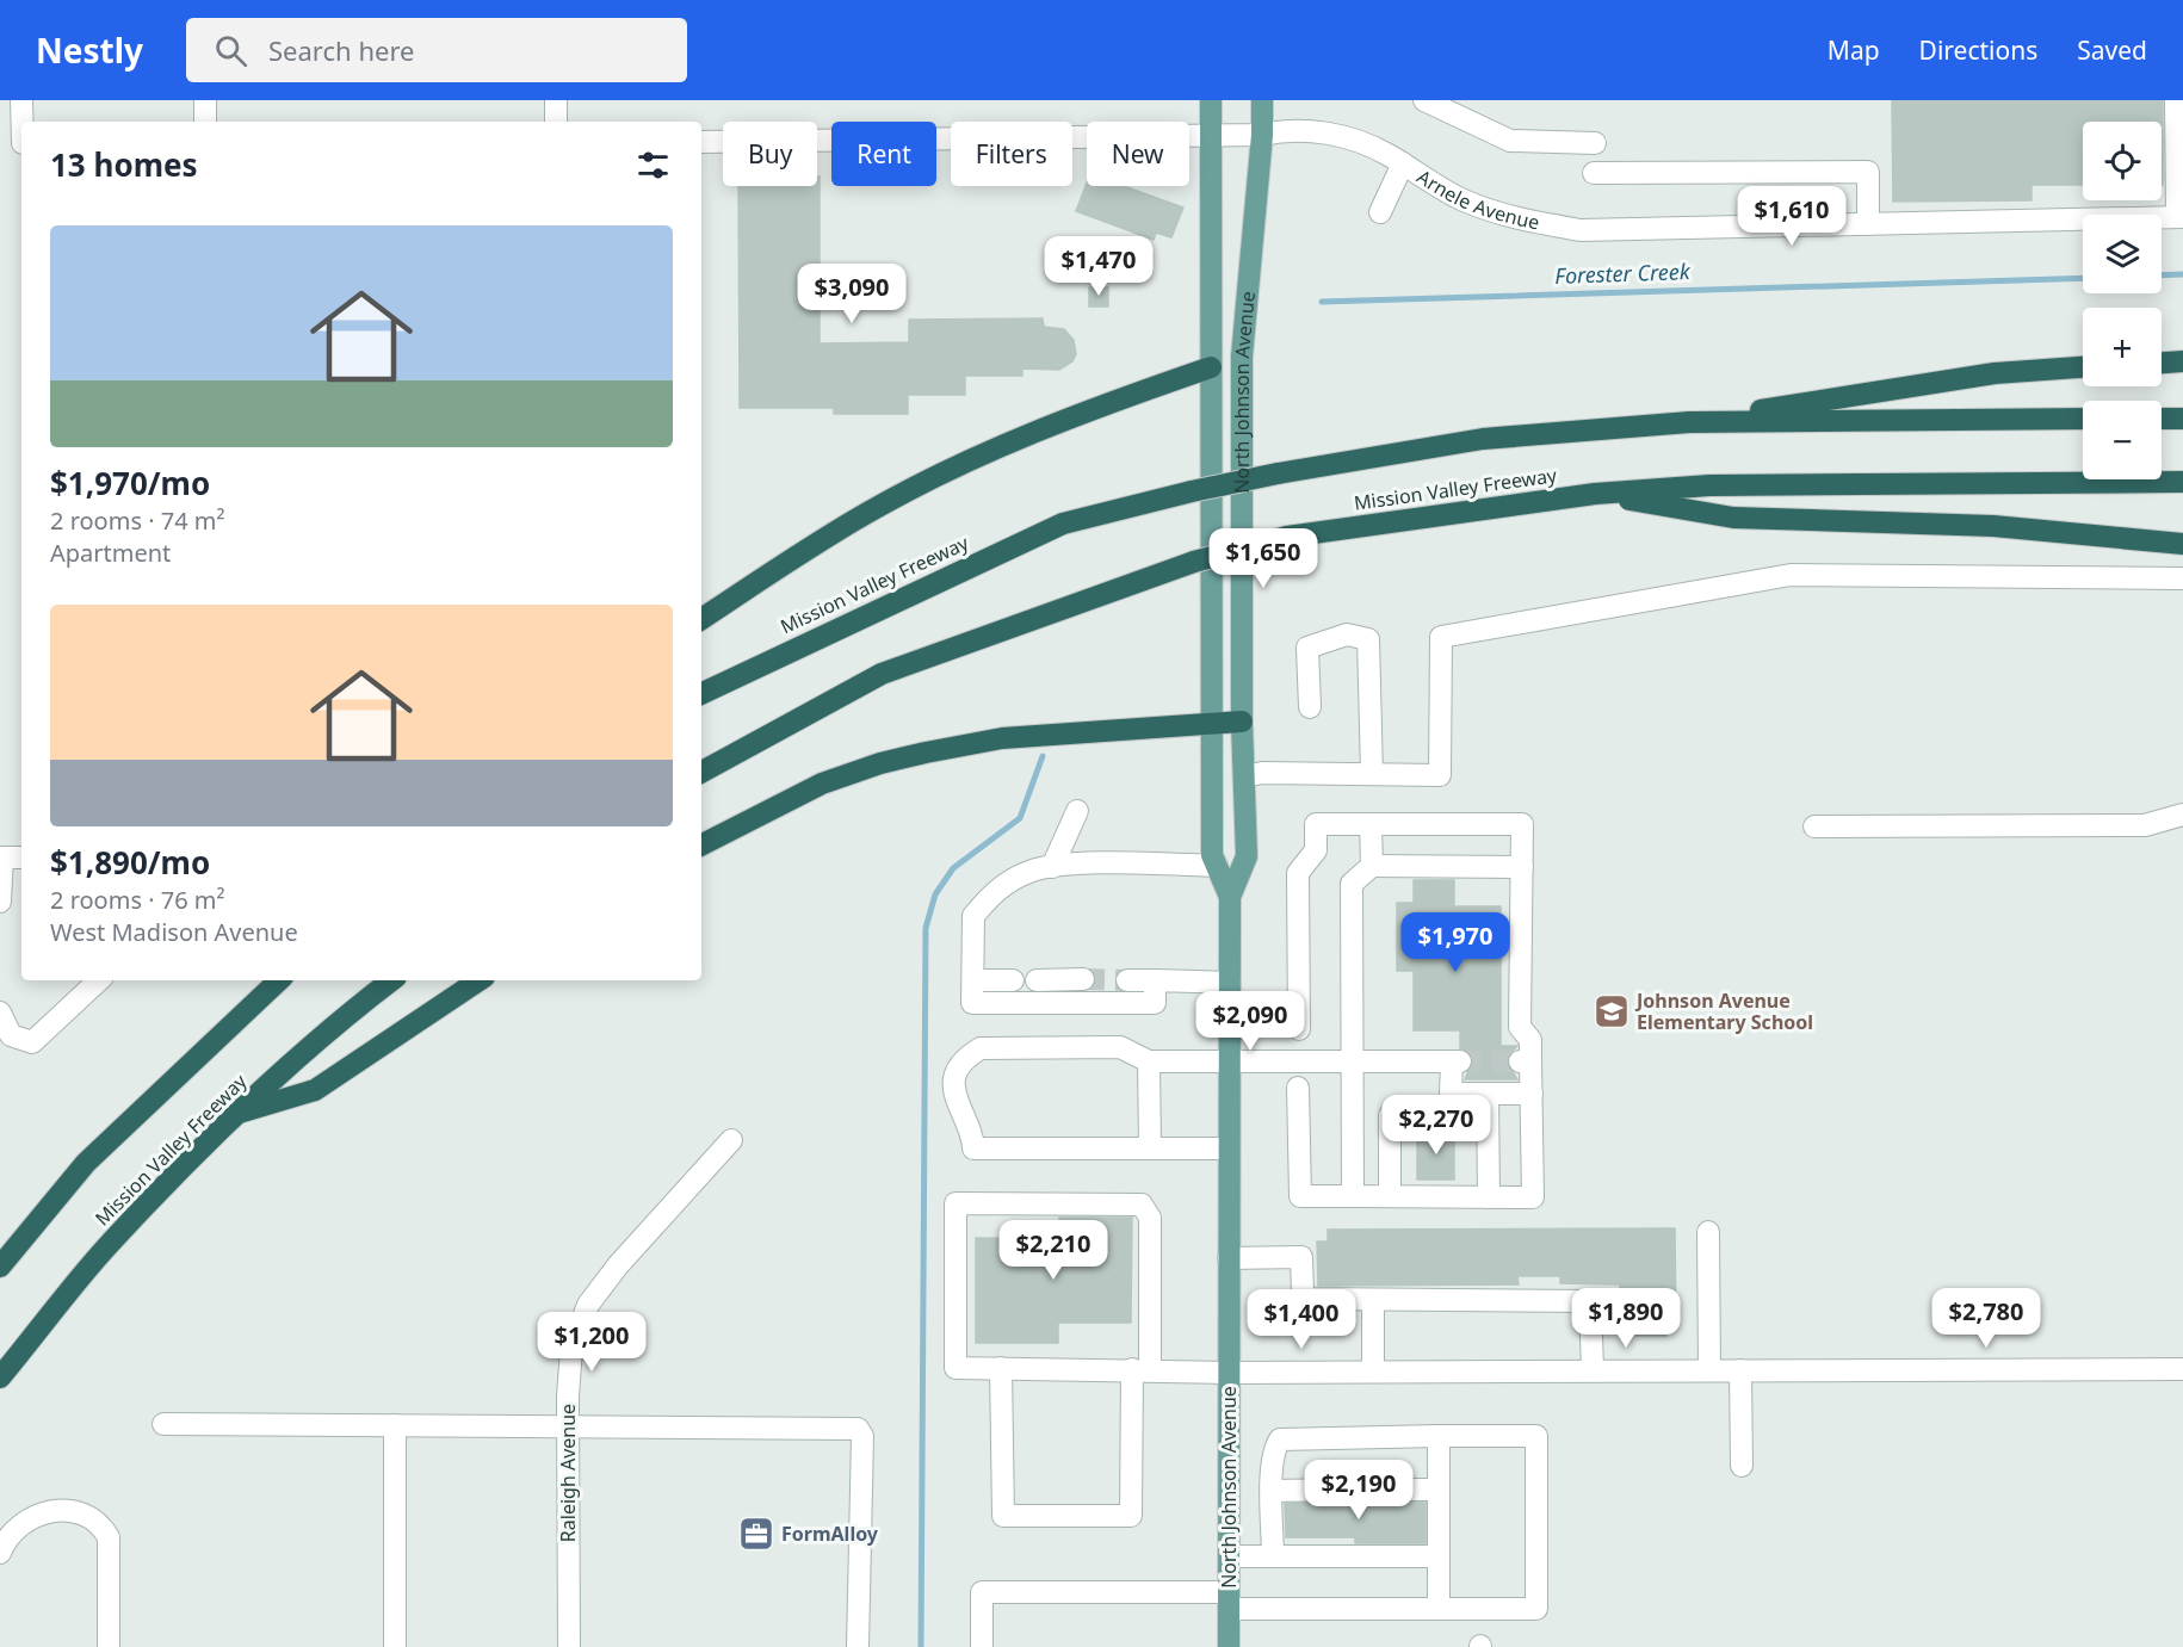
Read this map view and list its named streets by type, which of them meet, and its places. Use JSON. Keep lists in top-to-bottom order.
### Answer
{
  "streets": {
    "highway": ["Mission Valley Freeway"],
    "main road": ["North Johnson Avenue"],
    "street": ["Arnele Avenue", "Raleigh Avenue"]
  },
  "crossings": [
    ["Arnele Avenue", "North Johnson Avenue"]
  ],
  "water": ["Forester Creek"],
  "places": {
    "school or university": ["Johnson Avenue Elementary School"],
    "office": ["FormAlloy"]
  },
  "page": {
    "header": "Nestly",
    "search": "Search here",
    "nav": ["Map", "Directions", "Saved"],
    "map_buttons": ["+", "−"],
    "chip": [
      "Buy",
      "Rent",
      "Filters",
      "New"
    ],
    "heading": "13 homes",
    "price": [
      "$1,610",
      "$1,470",
      "$3,090",
      "$1,650",
      "$1,970",
      "$2,090",
      "$2,270",
      "$2,210",
      "$1,890",
      "$2,780",
      "$1,400",
      "$1,200",
      "$2,190"
    ],
    "list": [
      {
        "name": "$1,970/mo",
        "note": "2 rooms · 74 m² · Apartment"
      },
      {
        "name": "$1,890/mo",
        "note": "2 rooms · 76 m² · West Madison Avenue"
      }
    ]
  }
}
